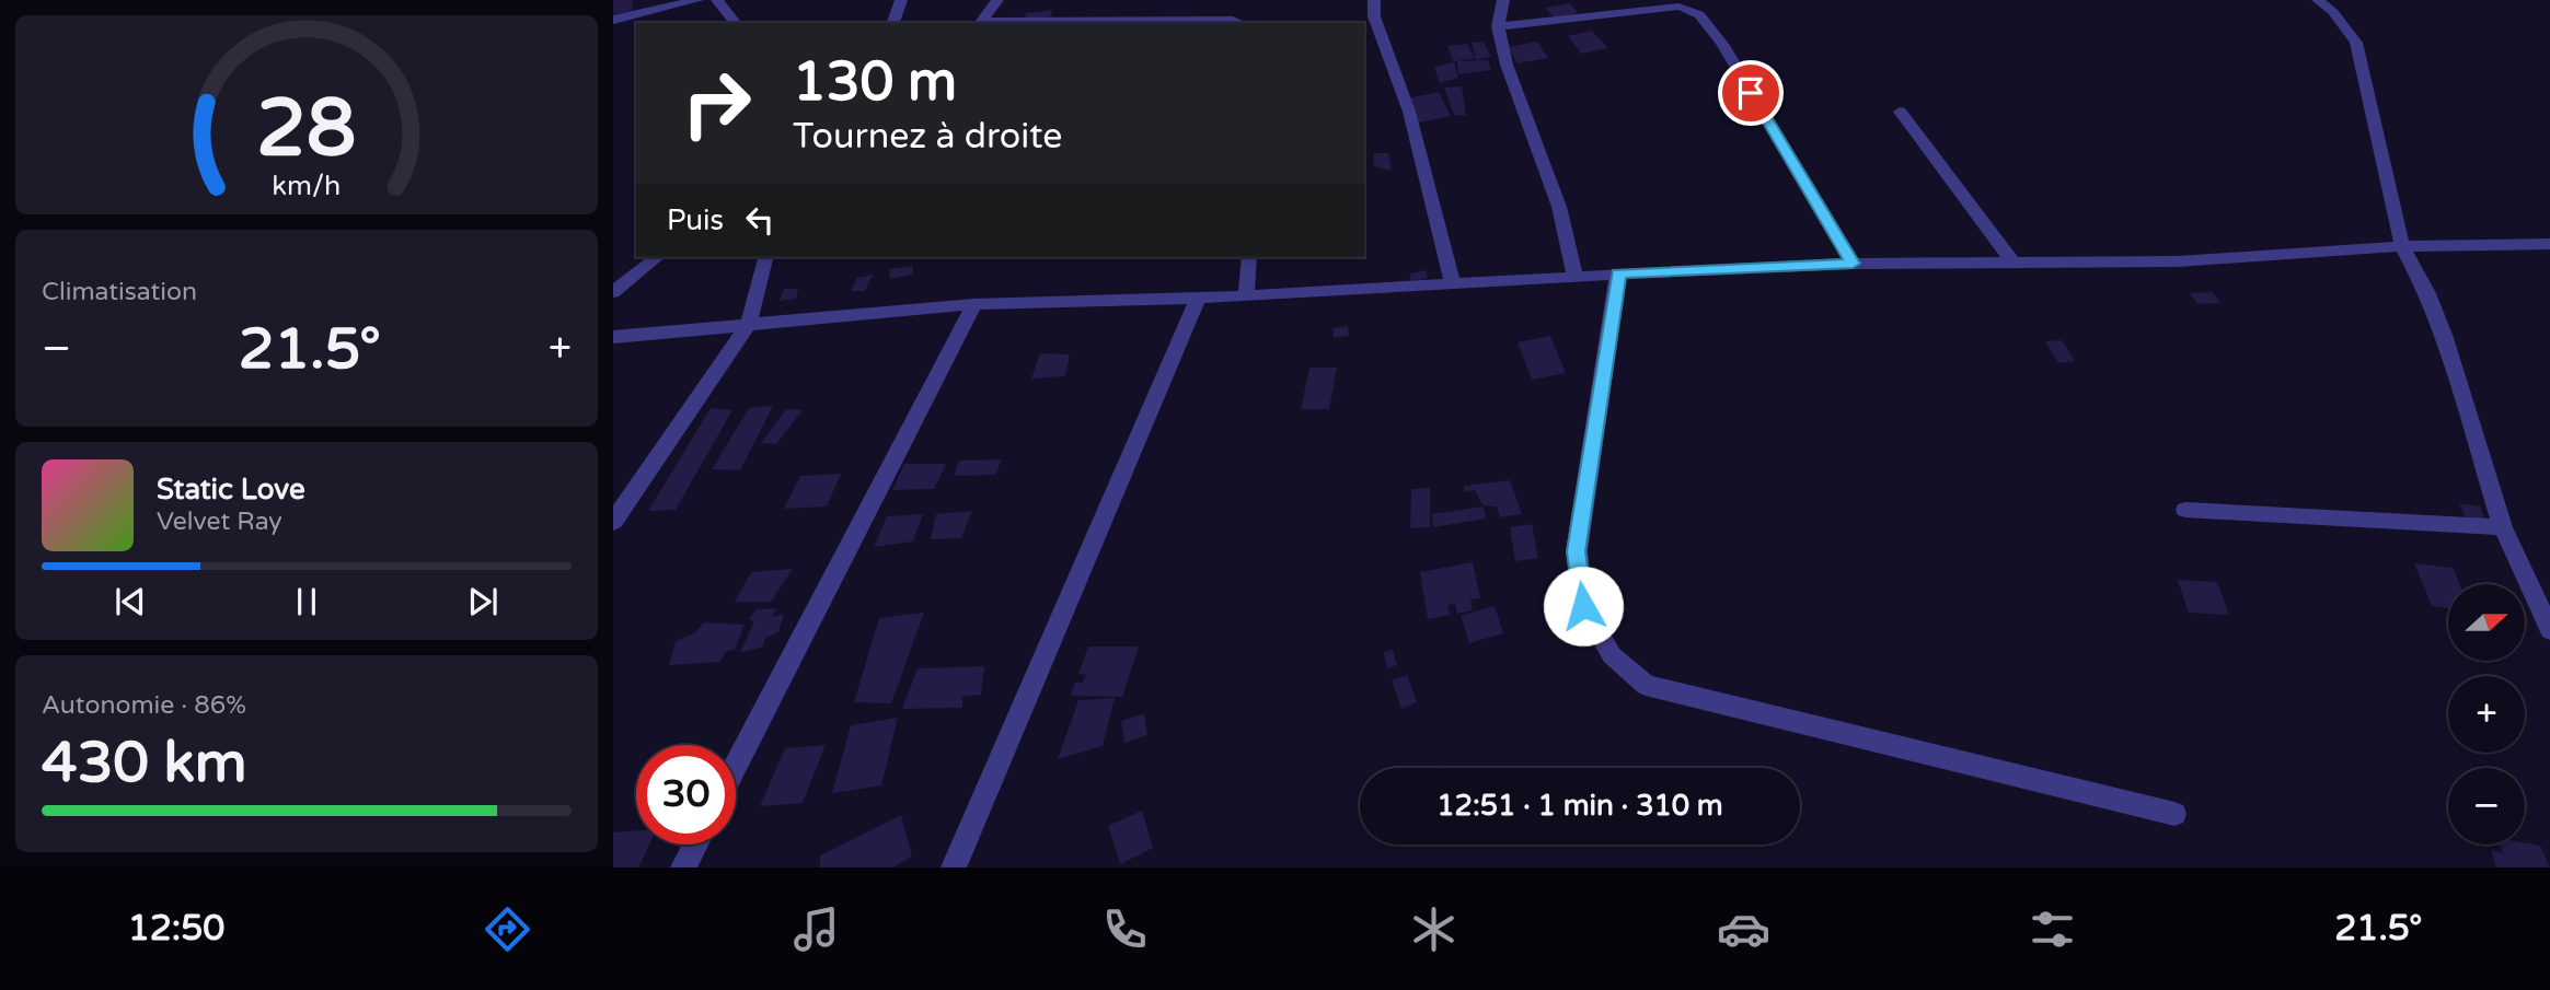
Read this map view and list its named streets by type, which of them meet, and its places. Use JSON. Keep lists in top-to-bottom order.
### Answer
{
  "north": "right",
  "page": {
    "turn": ["130 m", "Tournez à droite"],
    "then": "Puis",
    "tile": [
      "Climatisation",
      ["Autonomie · 86%", "430 km"]
    ],
    "heat": ["−", "21.5°", "+"],
    "song": ["Static Love", "Velvet Ray"],
    "map_buttons": ["+", "−"],
    "limit": "30",
    "trip": "12:51 · 1 min · 310 m",
    "tabs": ["12:50", "21.5°"],
    "gauge": ["28", "km/h"]
  }
}
